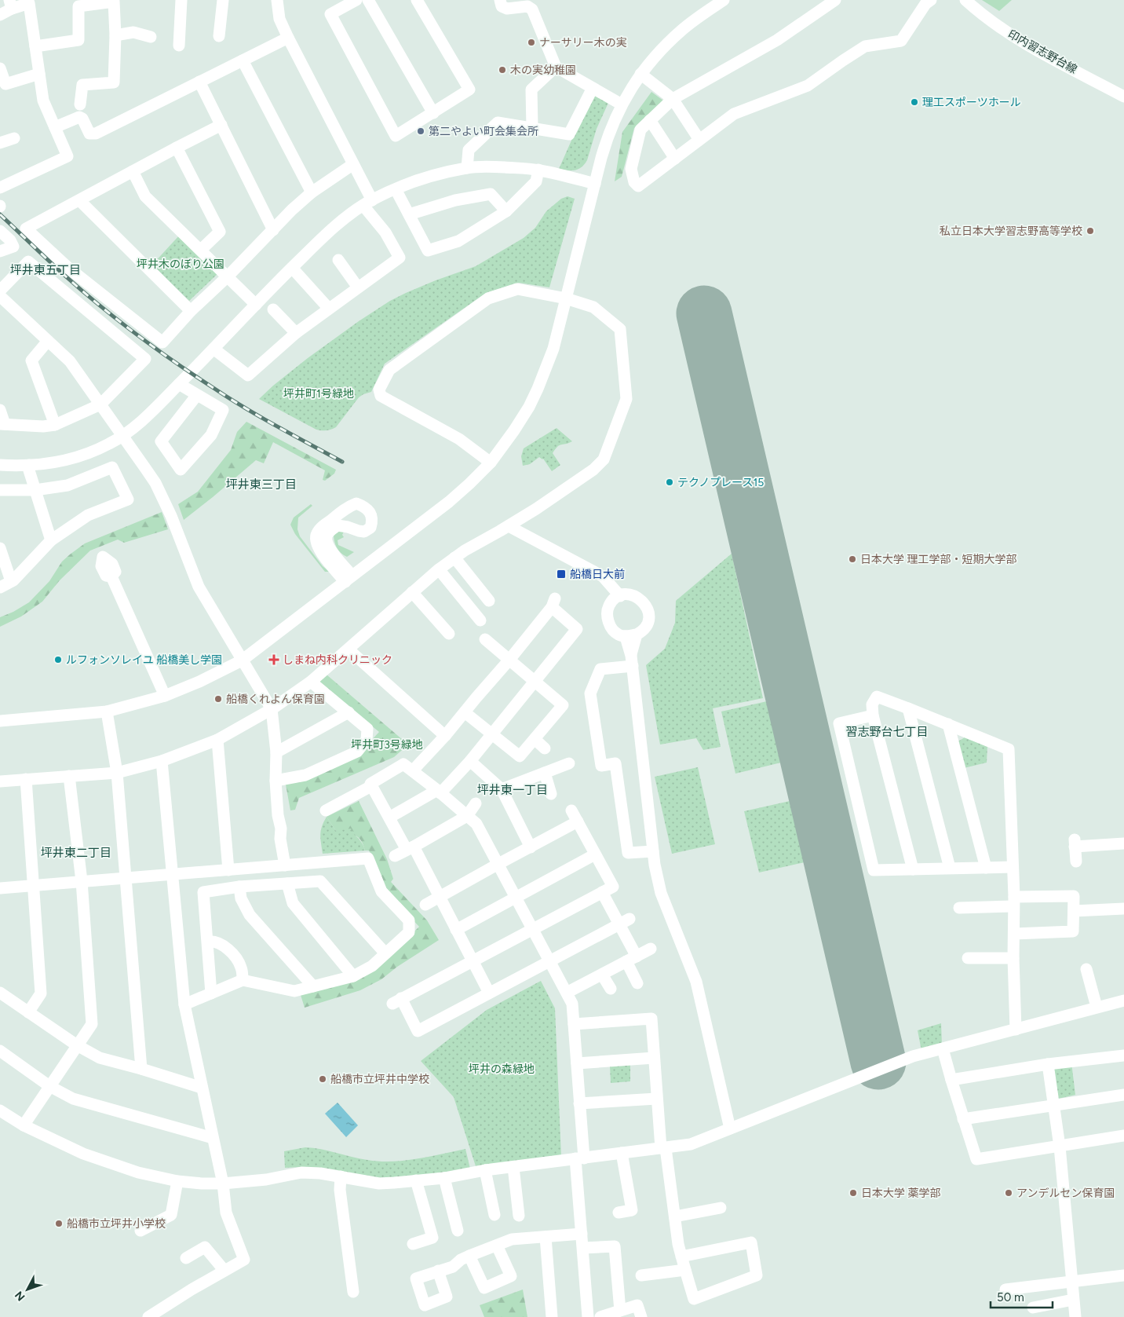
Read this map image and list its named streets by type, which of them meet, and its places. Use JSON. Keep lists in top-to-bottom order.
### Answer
{
  "streets": {
    "street": ["印内習志野台線"]
  },
  "districts": [
    "坪井東五丁目",
    "坪井東三丁目",
    "習志野台七丁目",
    "坪井東一丁目",
    "坪井東二丁目"
  ],
  "parks": [
    "坪井木のぼり公園",
    "坪井町1号緑地",
    "坪井町3号緑地",
    "坪井の森緑地"
  ],
  "places": {
    "other": [
      "ナーサリー木の実",
      "木の実幼稚園",
      "理工スポーツホール",
      "第二やよい町会集会所",
      "私立日本大学習志野高等学校",
      "テクノプレース15",
      "日本大学 理工学部・短期大学部",
      "ルフォンソレイユ 船橋美し学園",
      "船橋くれよん保育園",
      "船橋市立坪井中学校",
      "日本大学 薬学部",
      "アンデルセン保育園",
      "船橋市立坪井小学校"
    ],
    "transit": ["船橋日大前"],
    "health": ["しまね内科クリニック"]
  },
  "scale_bar": "50 m",
  "north": "bottom left"
}
